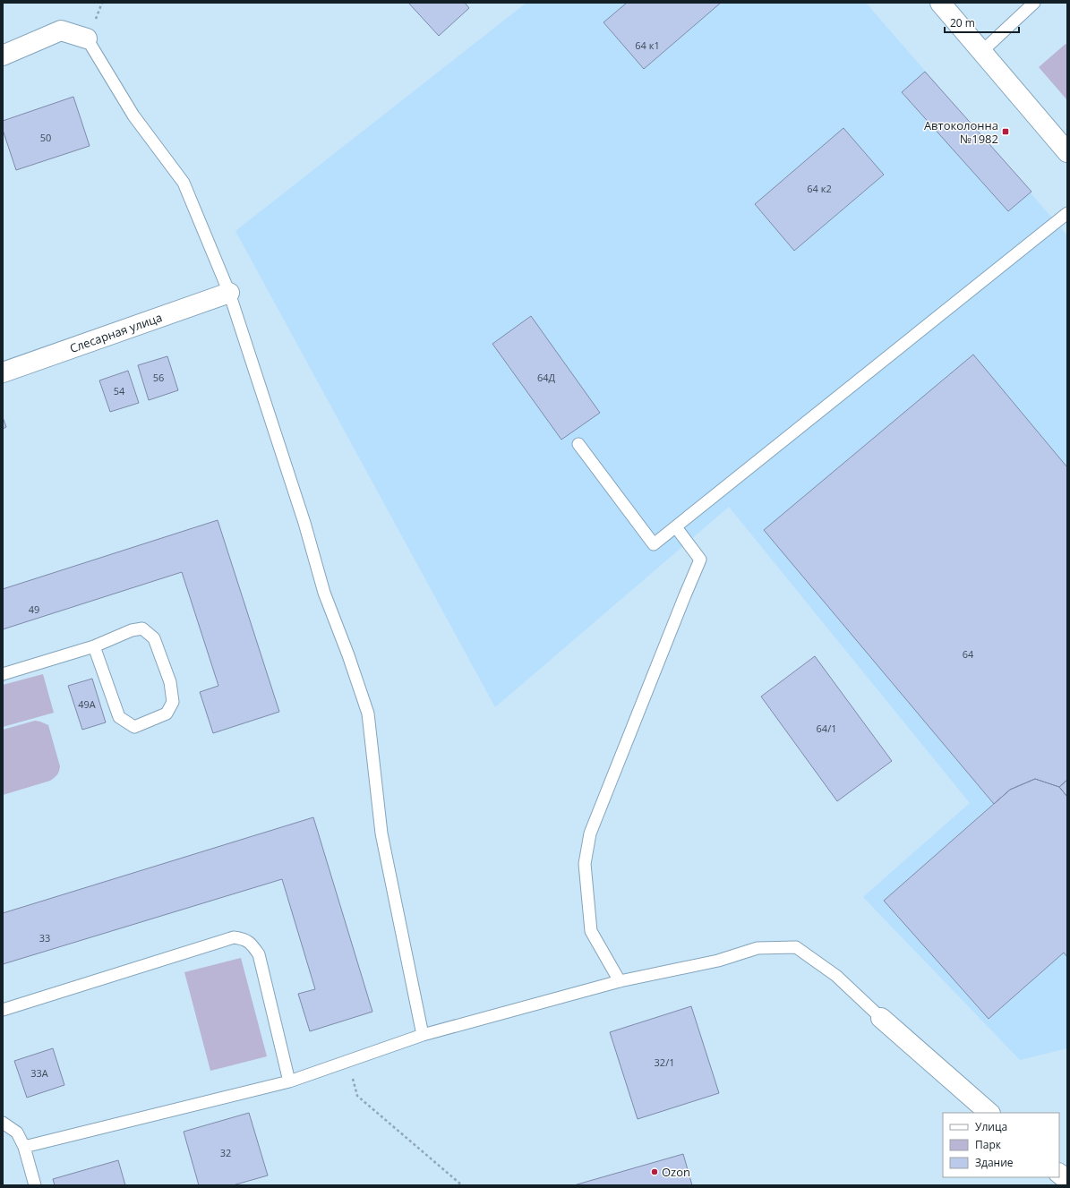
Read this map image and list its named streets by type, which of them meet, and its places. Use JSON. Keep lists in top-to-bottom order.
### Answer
{
  "streets": {
    "street": ["Слесарная улица"]
  },
  "places": {
    "transit": ["Автоколонна №1982"],
    "other": ["Ozon"]
  },
  "house_numbers": [
    "64 к1",
    "50",
    "64 к2",
    "56",
    "64Д",
    "54",
    "49",
    "64",
    "49А",
    "64/1",
    "33",
    "32/1",
    "33А",
    "32"
  ],
  "legend": ["Улица", "Парк", "Здание"],
  "scale_bar": "20 m"
}
